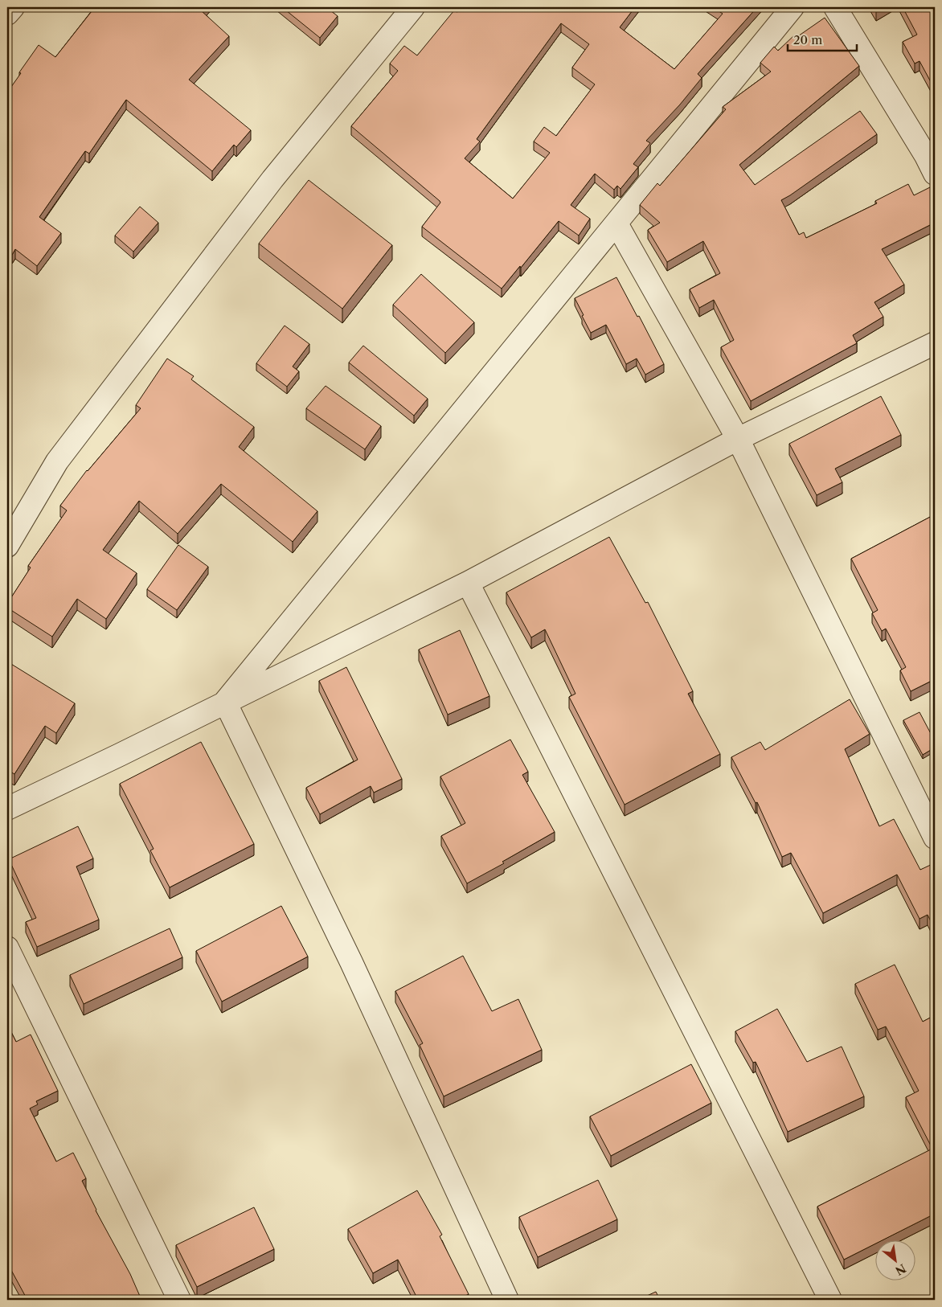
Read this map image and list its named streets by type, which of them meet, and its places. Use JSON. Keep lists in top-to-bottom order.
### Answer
{
  "scale_bar": "20 m",
  "north": "bottom right"
}
